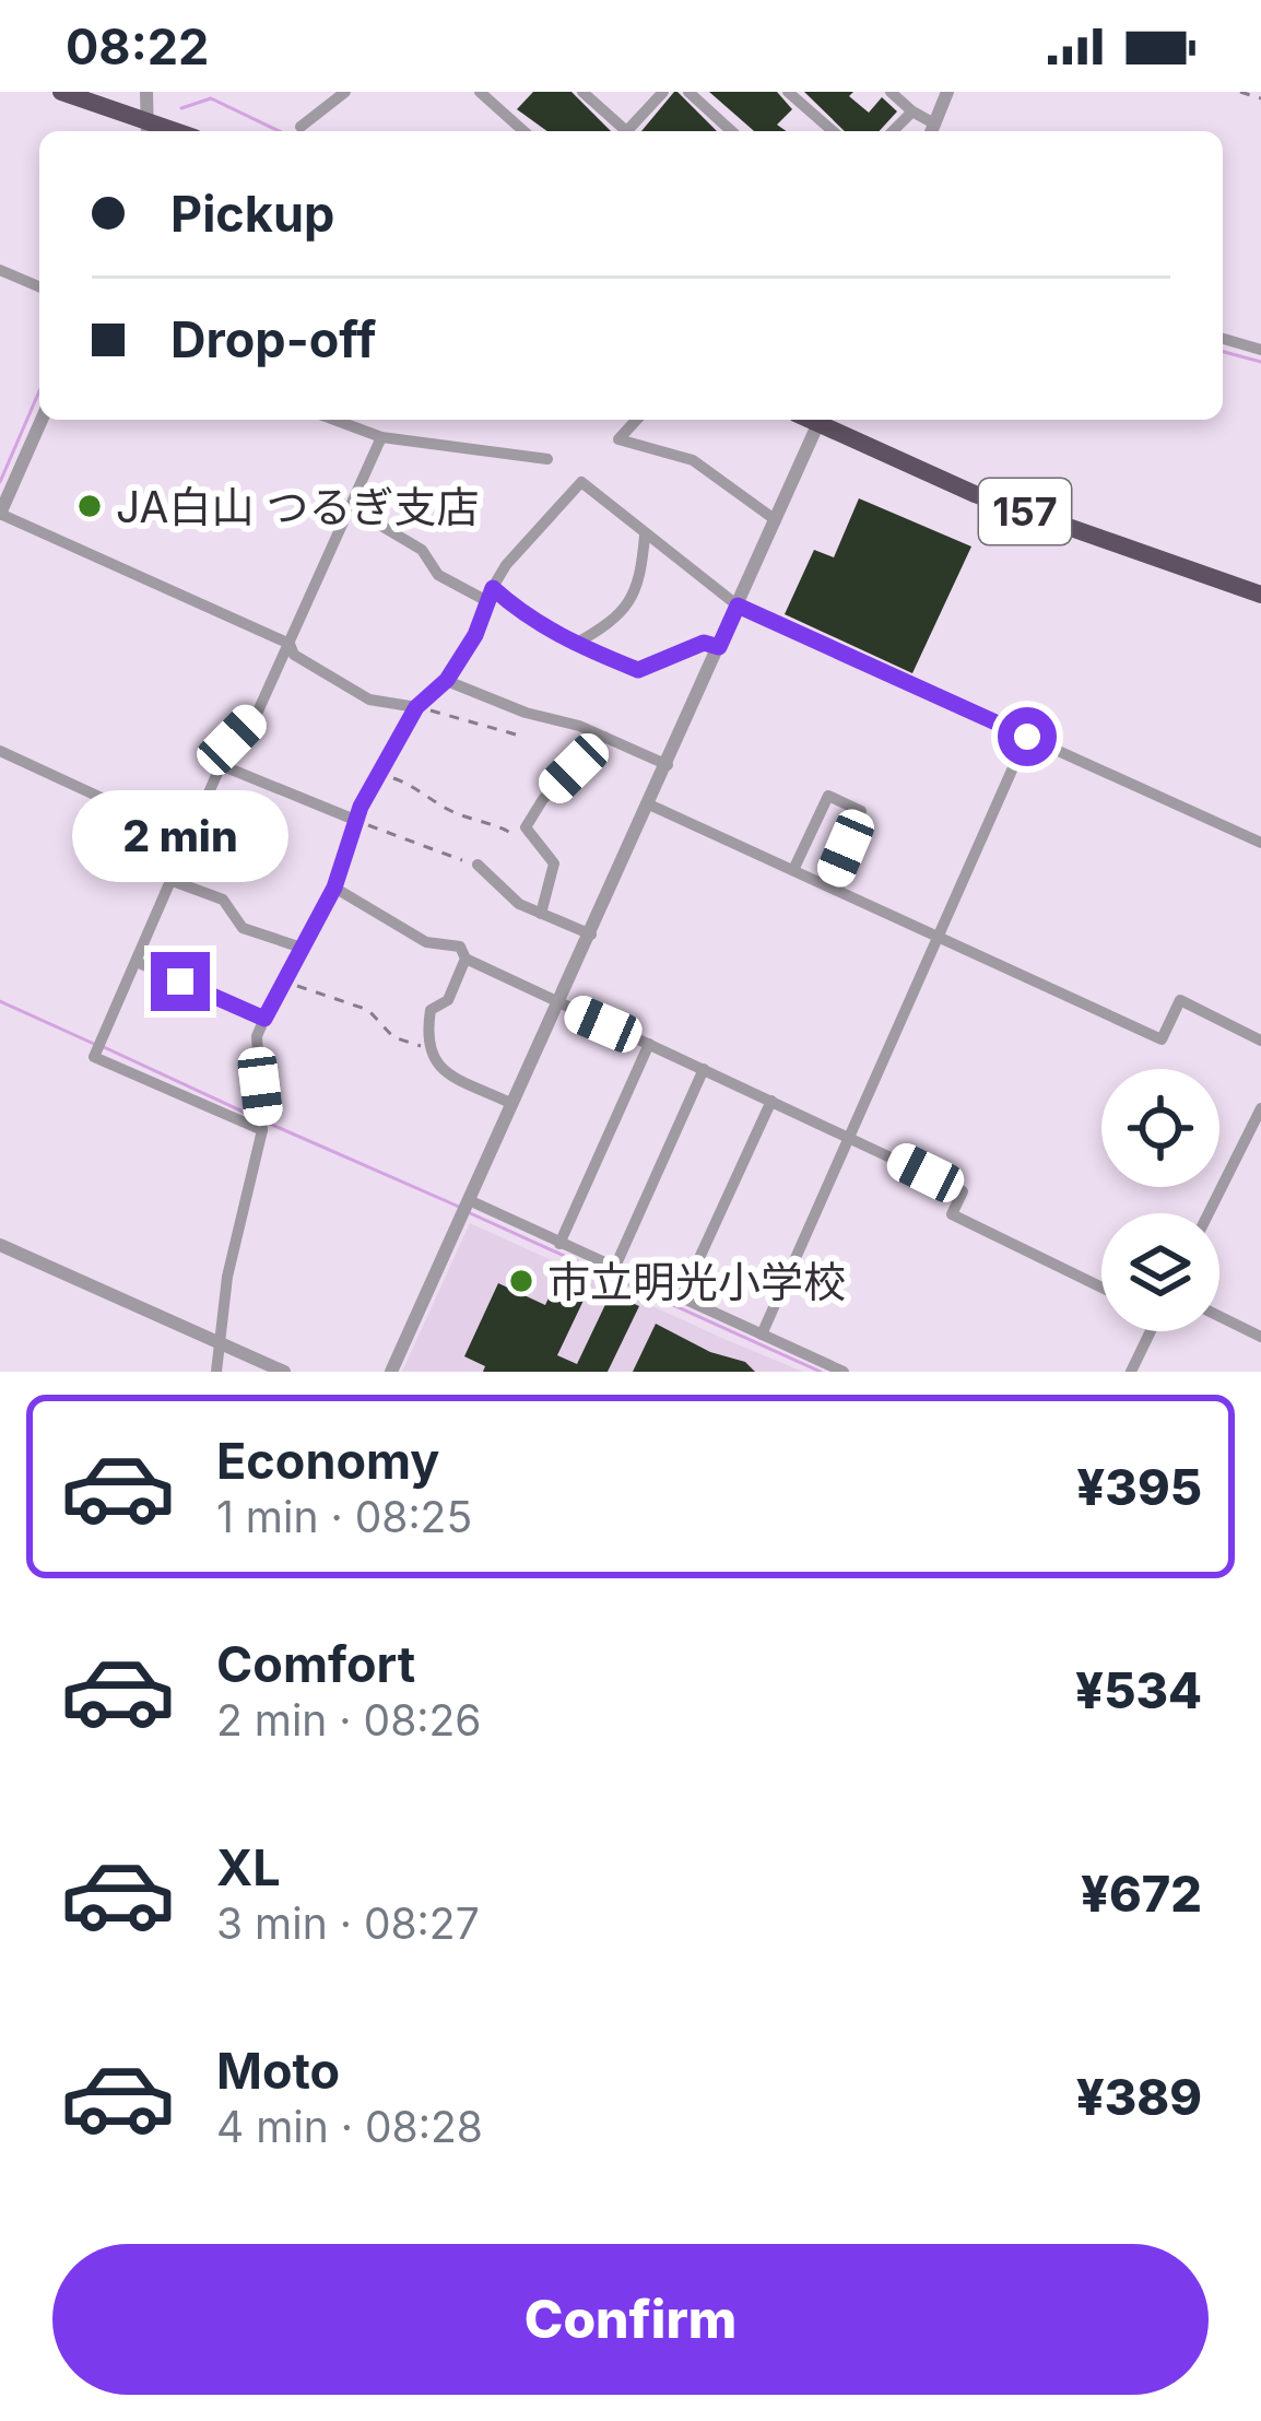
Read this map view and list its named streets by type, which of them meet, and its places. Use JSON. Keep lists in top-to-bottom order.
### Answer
{
  "streets": {
    "highway": ["157"]
  },
  "places": ["JA白山 つるぎ支店", "市立明光小学校"],
  "page": {
    "status": "08:22",
    "banner": ["Pickup", "Drop-off"],
    "bubble": "2 min",
    "list": [
      {
        "name": "Economy",
        "note": "1 min · 08:25",
        "value": "¥395"
      },
      {
        "name": "Comfort",
        "note": "2 min · 08:26",
        "value": "¥534"
      },
      {
        "name": "XL",
        "note": "3 min · 08:27",
        "value": "¥672"
      },
      {
        "name": "Moto",
        "note": "4 min · 08:28",
        "value": "¥389"
      }
    ],
    "buttons": "Confirm"
  }
}
